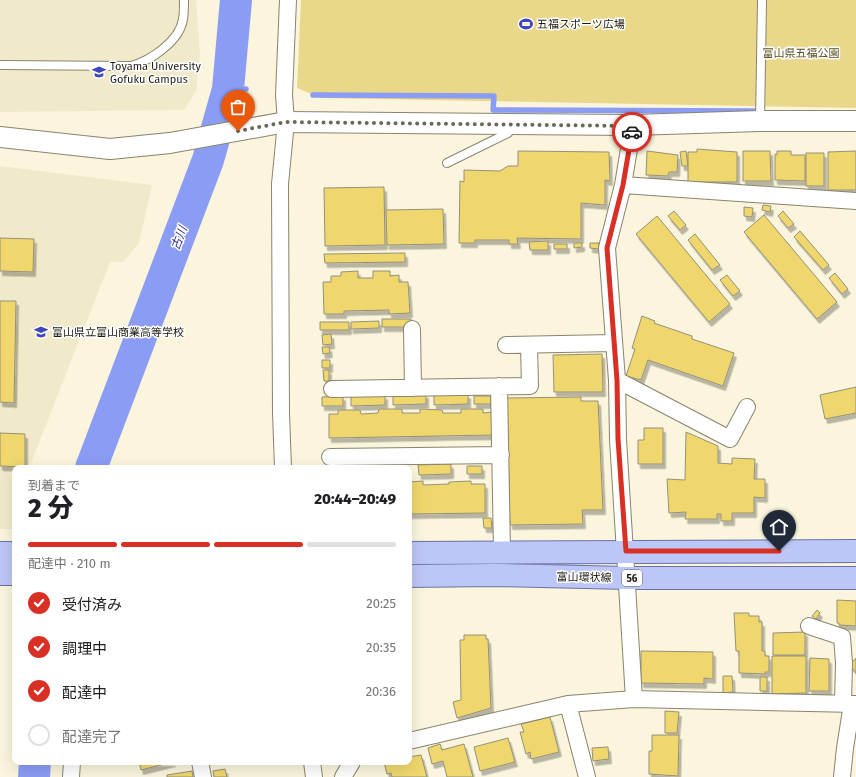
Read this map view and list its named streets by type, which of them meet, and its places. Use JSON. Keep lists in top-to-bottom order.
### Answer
{
  "streets": {
    "main road": ["富山環状線", "56"]
  },
  "water": ["古川"],
  "parks": ["富山県五福公園"],
  "places": {
    "sports": ["五福スポーツ広場"],
    "school or university": ["Toyama University Gofuku Campus", "富山県立富山商業高等学校"]
  },
  "page": {
    "heading": ["2 分", "到着まで", "20:44–20:49"],
    "bar": "配達中 · 210 m",
    "list": [
      ["受付済み", "20:25"],
      ["調理中", "20:35"],
      ["配達中", "20:36"],
      "配達完了"
    ]
  }
}
